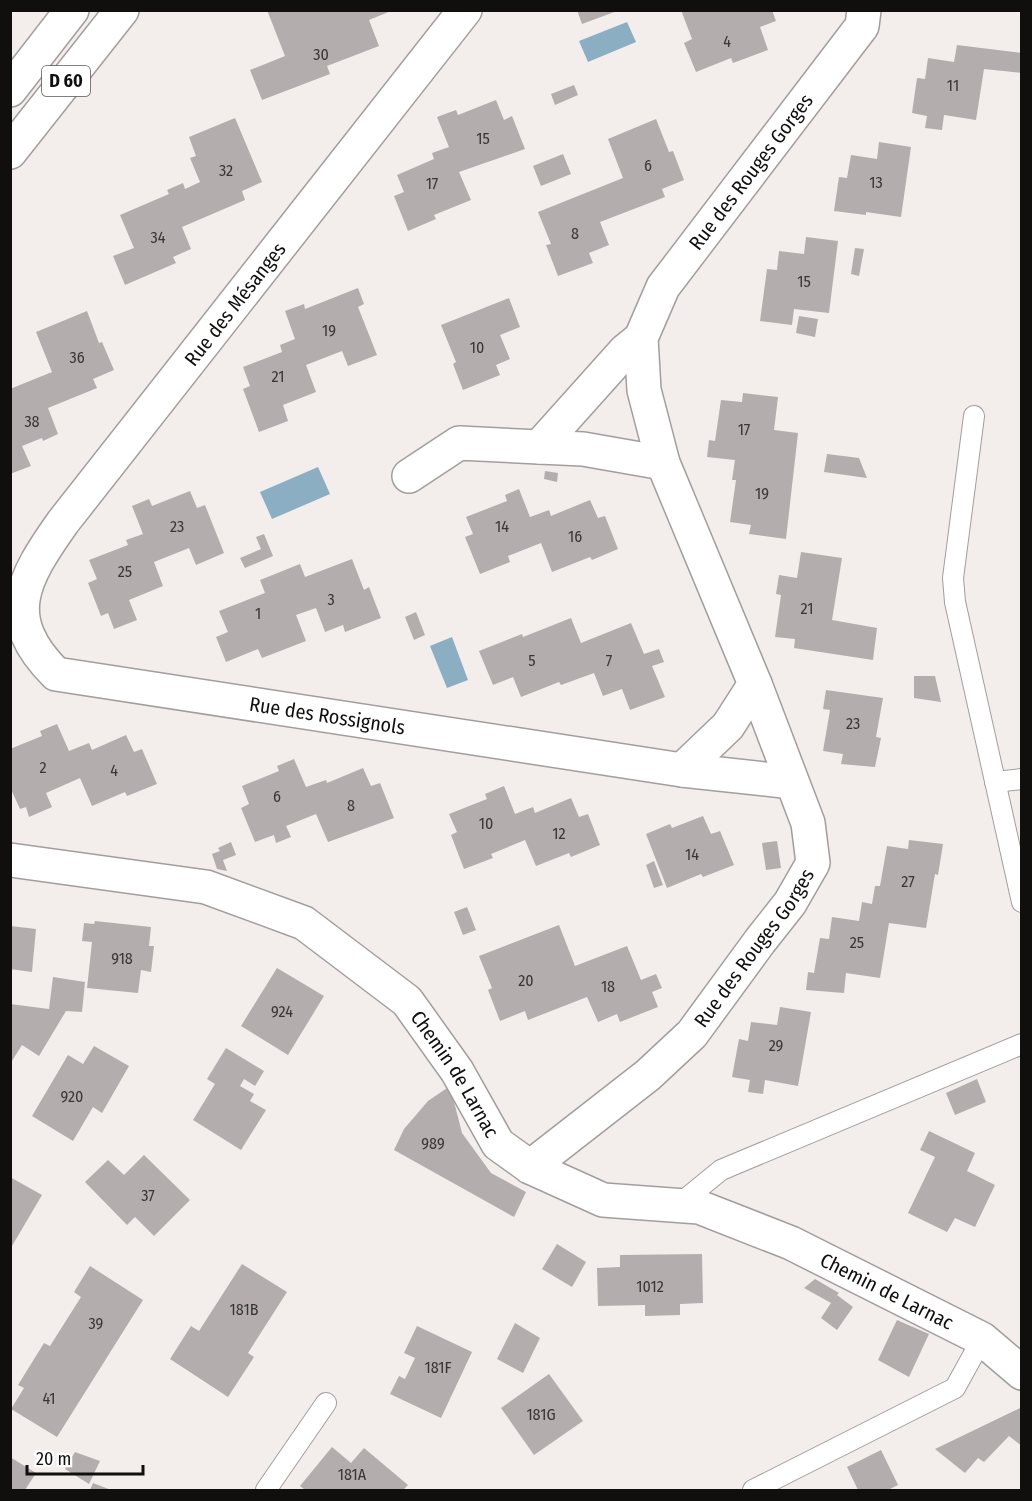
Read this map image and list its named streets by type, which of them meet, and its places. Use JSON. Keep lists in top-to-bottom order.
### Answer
{
  "streets": {
    "street": [
      "D 60",
      "Rue des Rouges Gorges",
      "Rue des Mésanges",
      "Rue des Rossignols",
      "Chemin de Larnac"
    ]
  },
  "crossings": [
    ["Rue des Rouges Gorges", "Rue des Rossignols"],
    ["Rue des Rouges Gorges", "Chemin de Larnac"],
    ["Rue des Mésanges", "Rue des Rossignols"]
  ],
  "house_numbers": [
    "4",
    "30",
    "11",
    "15",
    "6",
    "32",
    "13",
    "17",
    "8",
    "34",
    "15",
    "19",
    "10",
    "36",
    "21",
    "38",
    "17",
    "19",
    "23",
    "14",
    "16",
    "25",
    "3",
    "21",
    "1",
    "5",
    "7",
    "23",
    "2",
    "4",
    "6",
    "8",
    "10",
    "12",
    "14",
    "27",
    "25",
    "918",
    "20",
    "18",
    "924",
    "29",
    "920",
    "989",
    "37",
    "1012",
    "181B",
    "39",
    "181F",
    "41",
    "181G",
    "181A"
  ],
  "scale_bar": "20 m"
}
